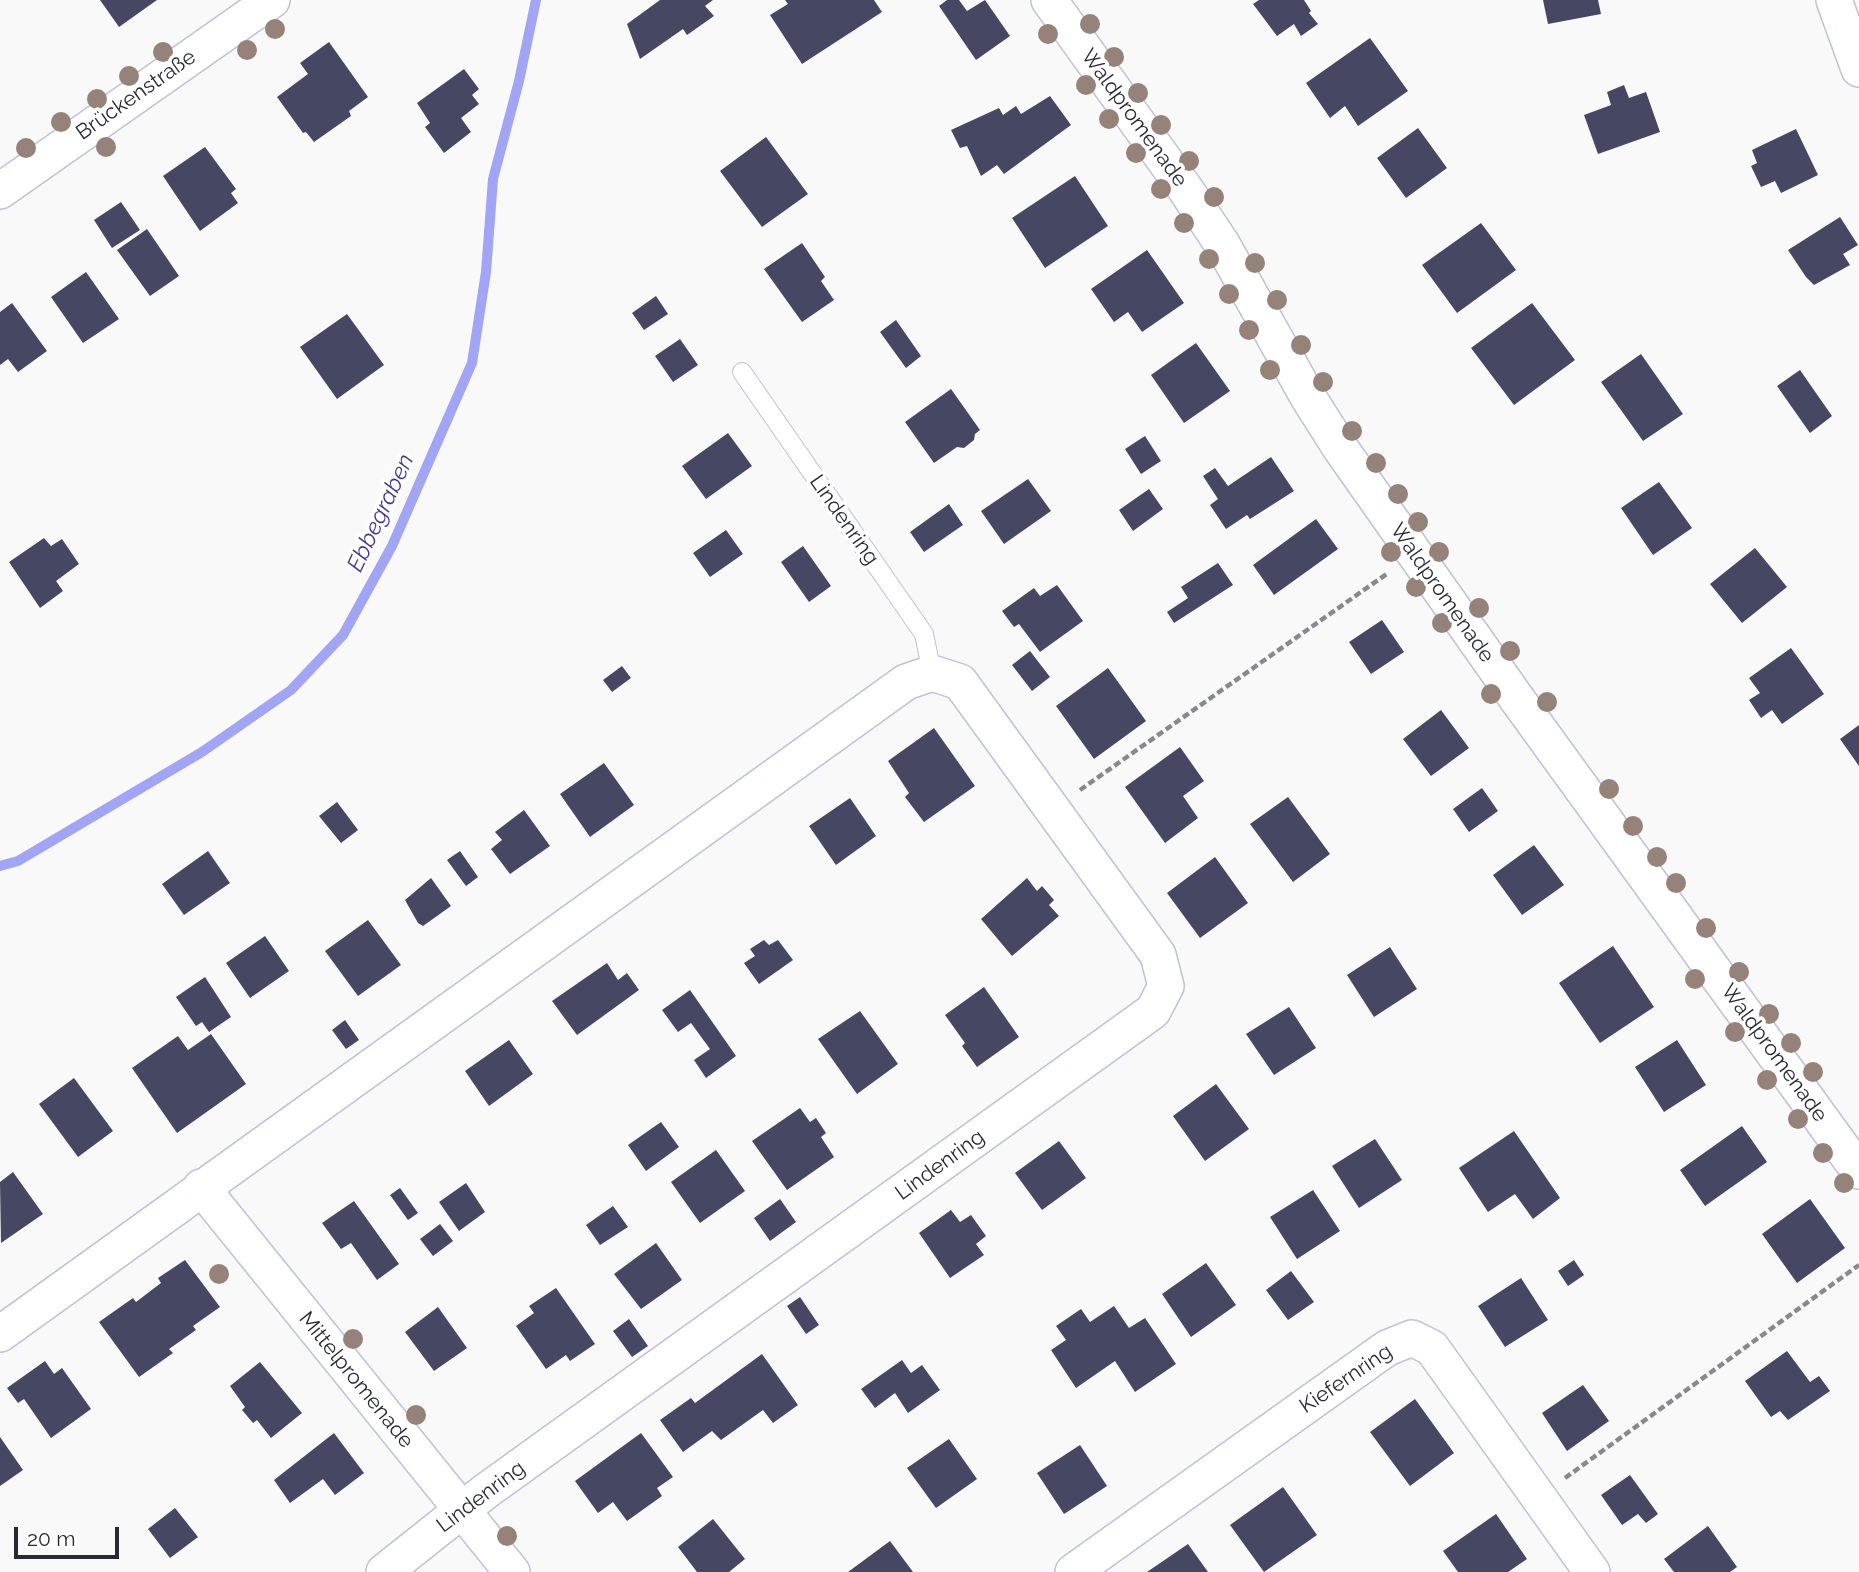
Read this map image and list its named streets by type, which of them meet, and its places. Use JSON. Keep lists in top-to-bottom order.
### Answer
{
  "streets": {
    "street": [
      "Brückenstraße",
      "Waldpromenade",
      "Lindenring",
      "Kiefernring",
      "Mittelpromenade"
    ]
  },
  "crossings": [
    ["Lindenring", "Mittelpromenade"]
  ],
  "water": ["Ebbegraben"],
  "scale_bar": "20 m"
}
